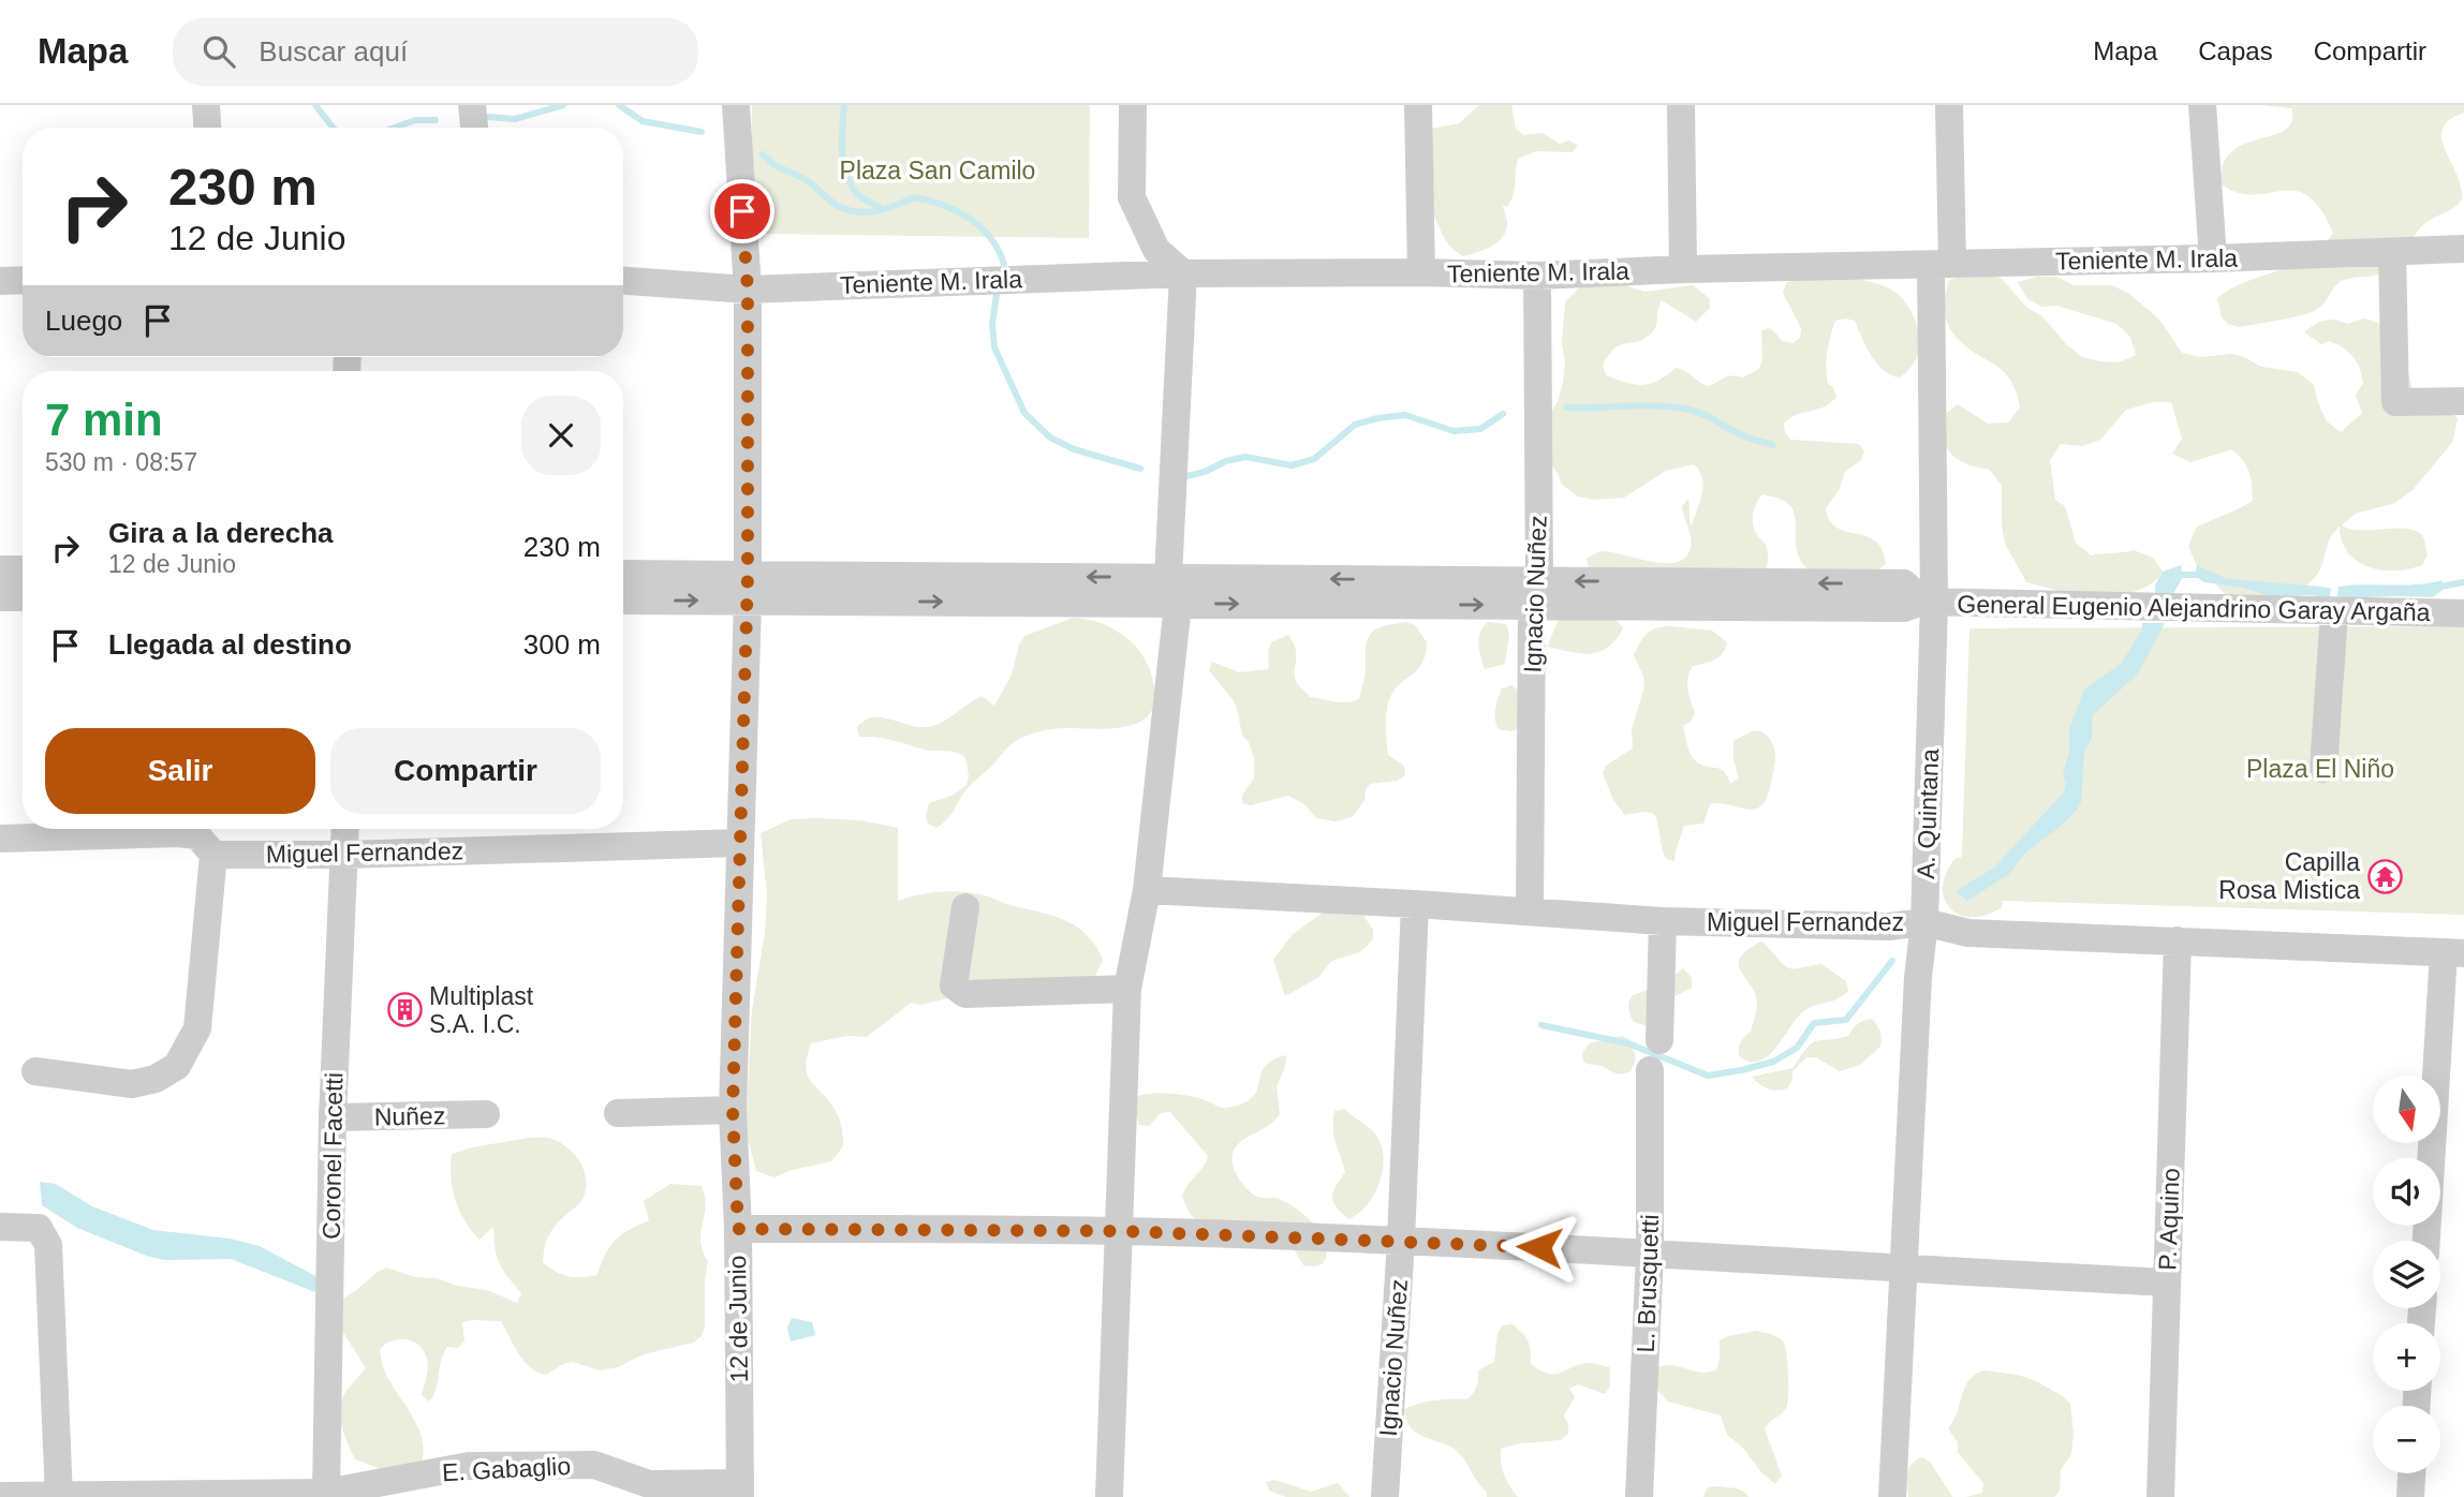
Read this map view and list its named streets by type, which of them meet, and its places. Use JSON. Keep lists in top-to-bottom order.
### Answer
{
  "streets": {
    "street": [
      "Teniente M. Irala",
      "Ignacio Nuñez",
      "General Eugenio Alejandrino Garay Argaña",
      "A. Quintana",
      "Miguel Fernandez",
      "Nuñez",
      "Coronel Facetti",
      "P. Aquino",
      "L. Brusquetti",
      "12 de Junio",
      "E. Gabaglio"
    ]
  },
  "crossings": [
    ["Teniente M. Irala", "Ignacio Nuñez"],
    ["Teniente M. Irala", "A. Quintana"],
    ["Teniente M. Irala", "12 de Junio"],
    ["Ignacio Nuñez", "General Eugenio Alejandrino Garay Argaña"],
    ["Ignacio Nuñez", "Miguel Fernandez"],
    ["General Eugenio Alejandrino Garay Argaña", "A. Quintana"],
    ["General Eugenio Alejandrino Garay Argaña", "12 de Junio"],
    ["A. Quintana", "Miguel Fernandez"],
    ["Miguel Fernandez", "Coronel Facetti"],
    ["Miguel Fernandez", "P. Aquino"],
    ["Miguel Fernandez", "12 de Junio"],
    ["Nuñez", "Coronel Facetti"],
    ["Coronel Facetti", "E. Gabaglio"],
    ["12 de Junio", "E. Gabaglio"]
  ],
  "parks": ["Plaza San Camilo", "Plaza El Niño"],
  "places": {
    "temple": ["Capilla Rosa Mistica"],
    "building": ["Multiplast S.A. I.C."]
  },
  "north": "bottom",
  "page": {
    "header": "Mapa",
    "search": "Buscar aquí",
    "nav": ["Mapa", "Capas", "Compartir"],
    "turn": ["230 m", "12 de Junio"],
    "then": "Luego",
    "heading": ["7 min", "530 m · 08:57"],
    "list": [
      {
        "name": "Gira a la derecha",
        "note": "12 de Junio",
        "value": "230 m"
      },
      {
        "name": "Llegada al destino",
        "value": "300 m"
      }
    ],
    "buttons": ["Salir", "Compartir"],
    "map_buttons": ["+", "−"]
  }
}
